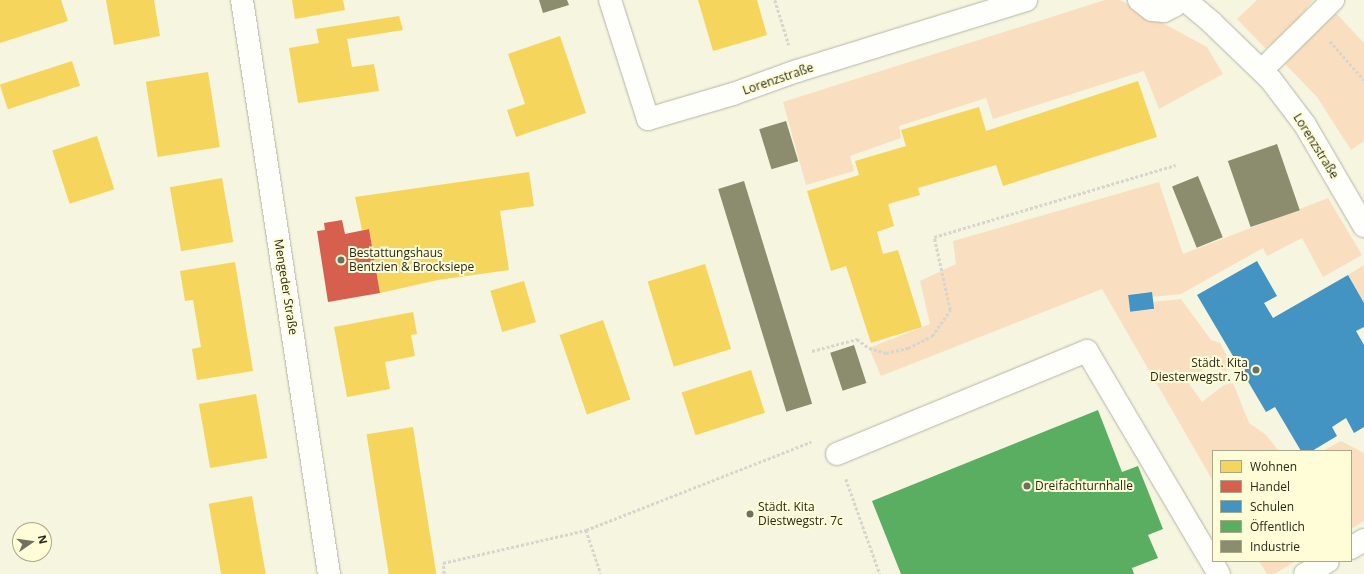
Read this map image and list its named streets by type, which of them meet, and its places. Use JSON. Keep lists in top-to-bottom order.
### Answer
{
  "streets": {
    "street": ["Lorenzstraße", "Mengeder Straße"]
  },
  "places": [
    "Bestattungshaus Bentzien & Brocksiepe",
    "Städt. Kita Diesterwegstr. 7b",
    "Dreifachturnhalle",
    "Städt. Kita Diestwegstr. 7c"
  ],
  "legend": [
    "Wohnen",
    "Handel",
    "Schulen",
    "Öffentlich",
    "Industrie"
  ],
  "north": "right"
}
